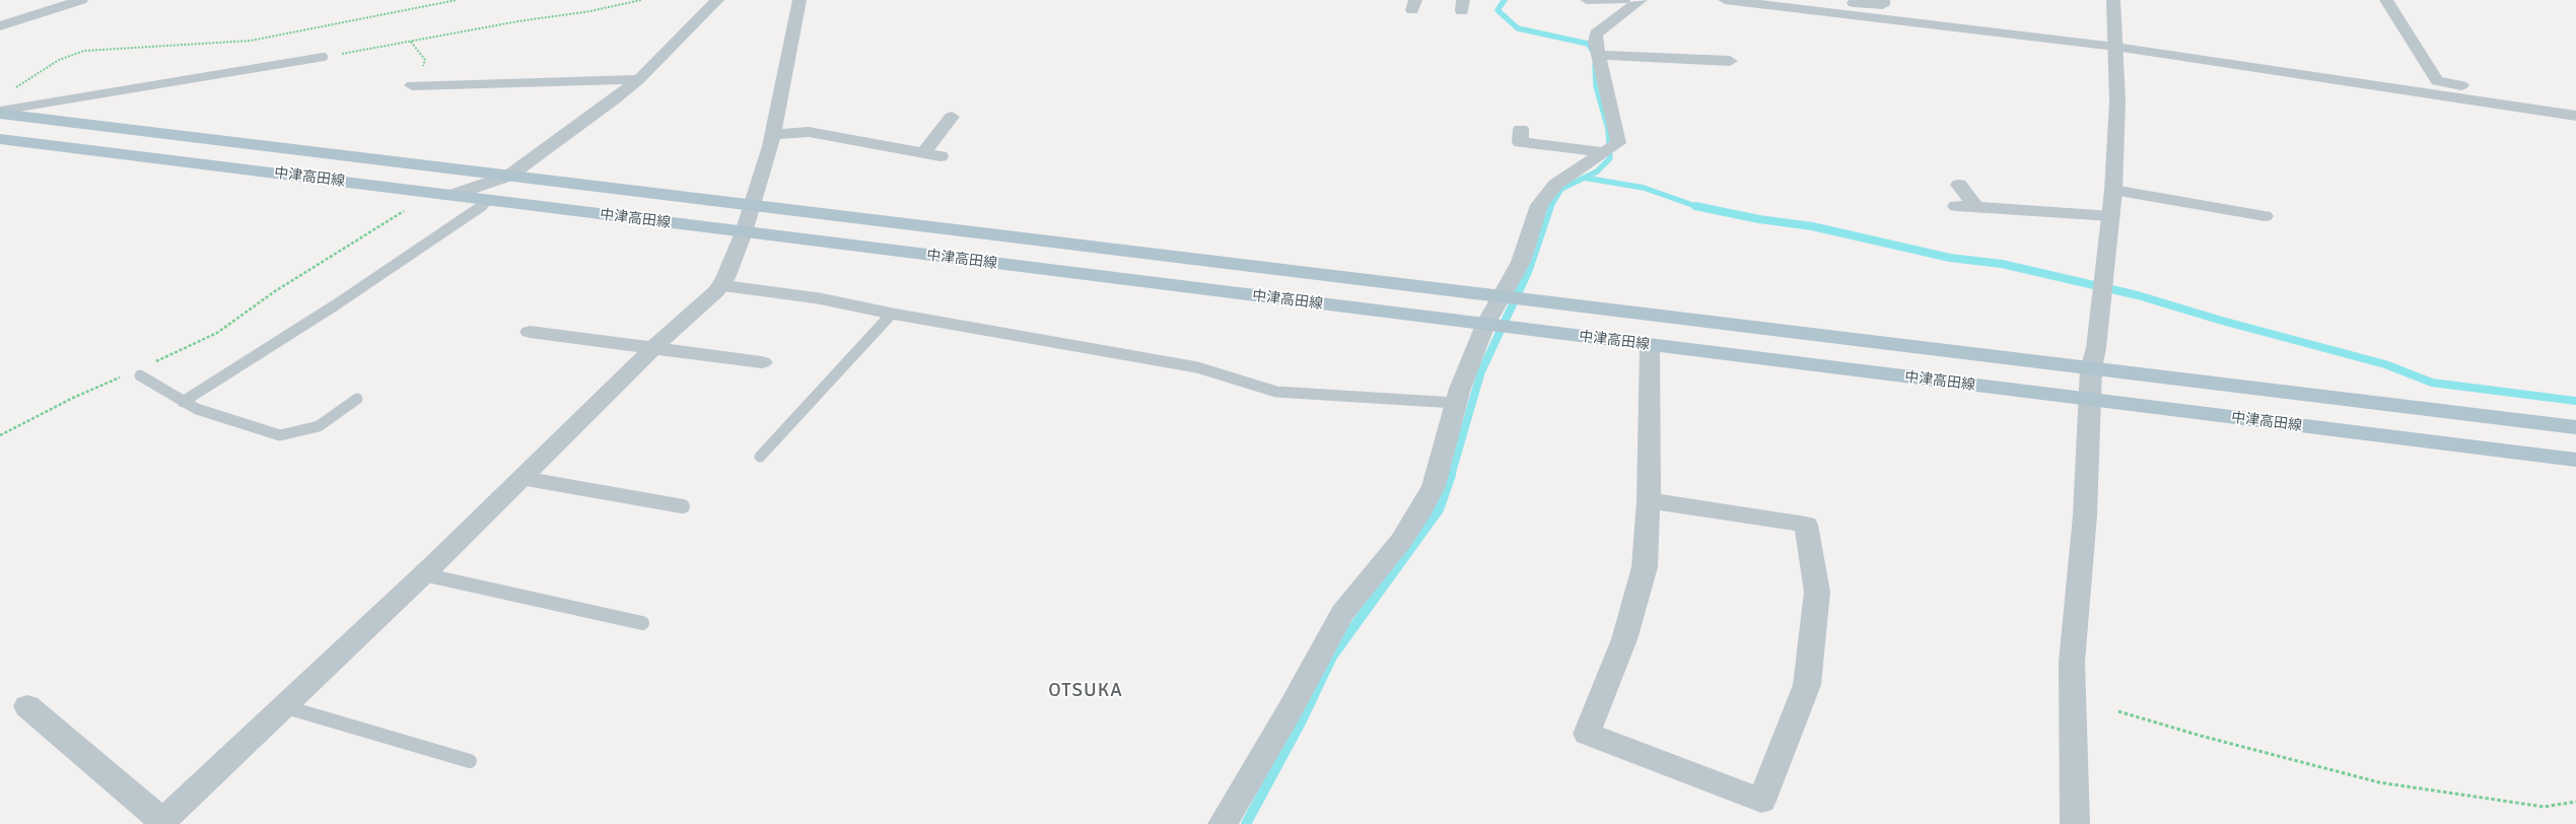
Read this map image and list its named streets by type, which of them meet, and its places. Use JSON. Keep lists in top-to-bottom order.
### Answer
{
  "streets": {
    "main road": ["中津高田線"]
  },
  "districts": ["OTSUKA"]
}
